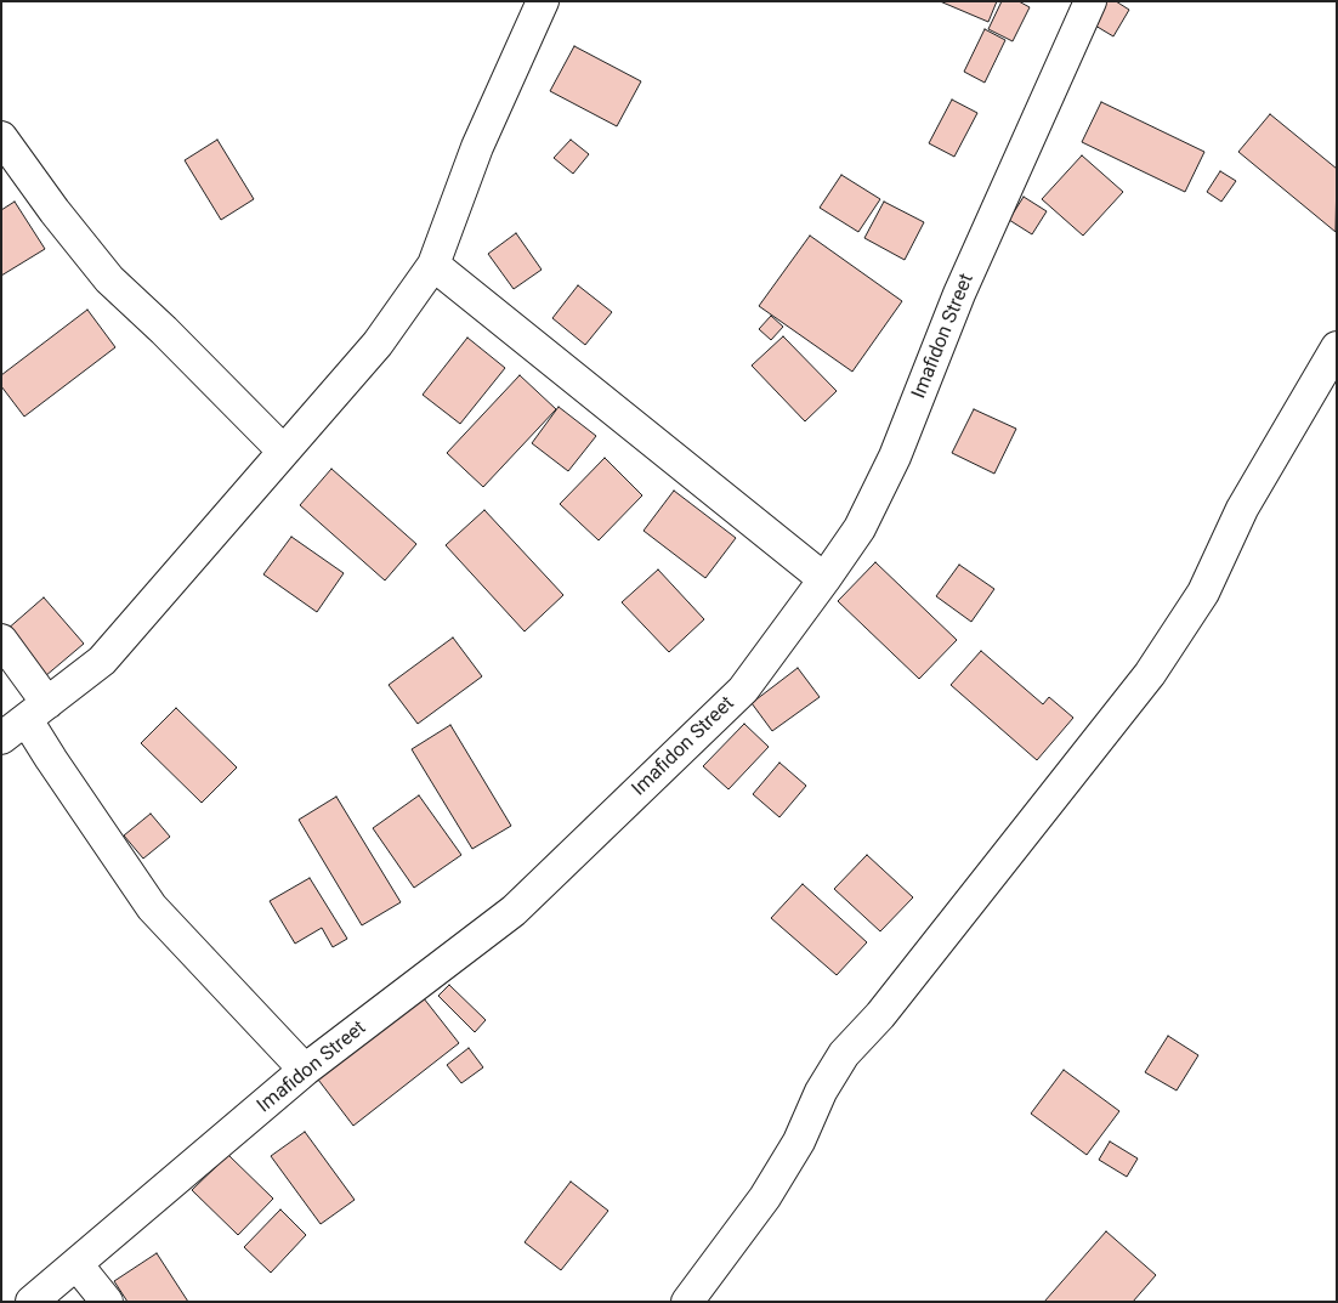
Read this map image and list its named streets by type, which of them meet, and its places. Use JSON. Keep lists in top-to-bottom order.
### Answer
{
  "streets": {
    "street": ["Imafidon Street"]
  }
}
